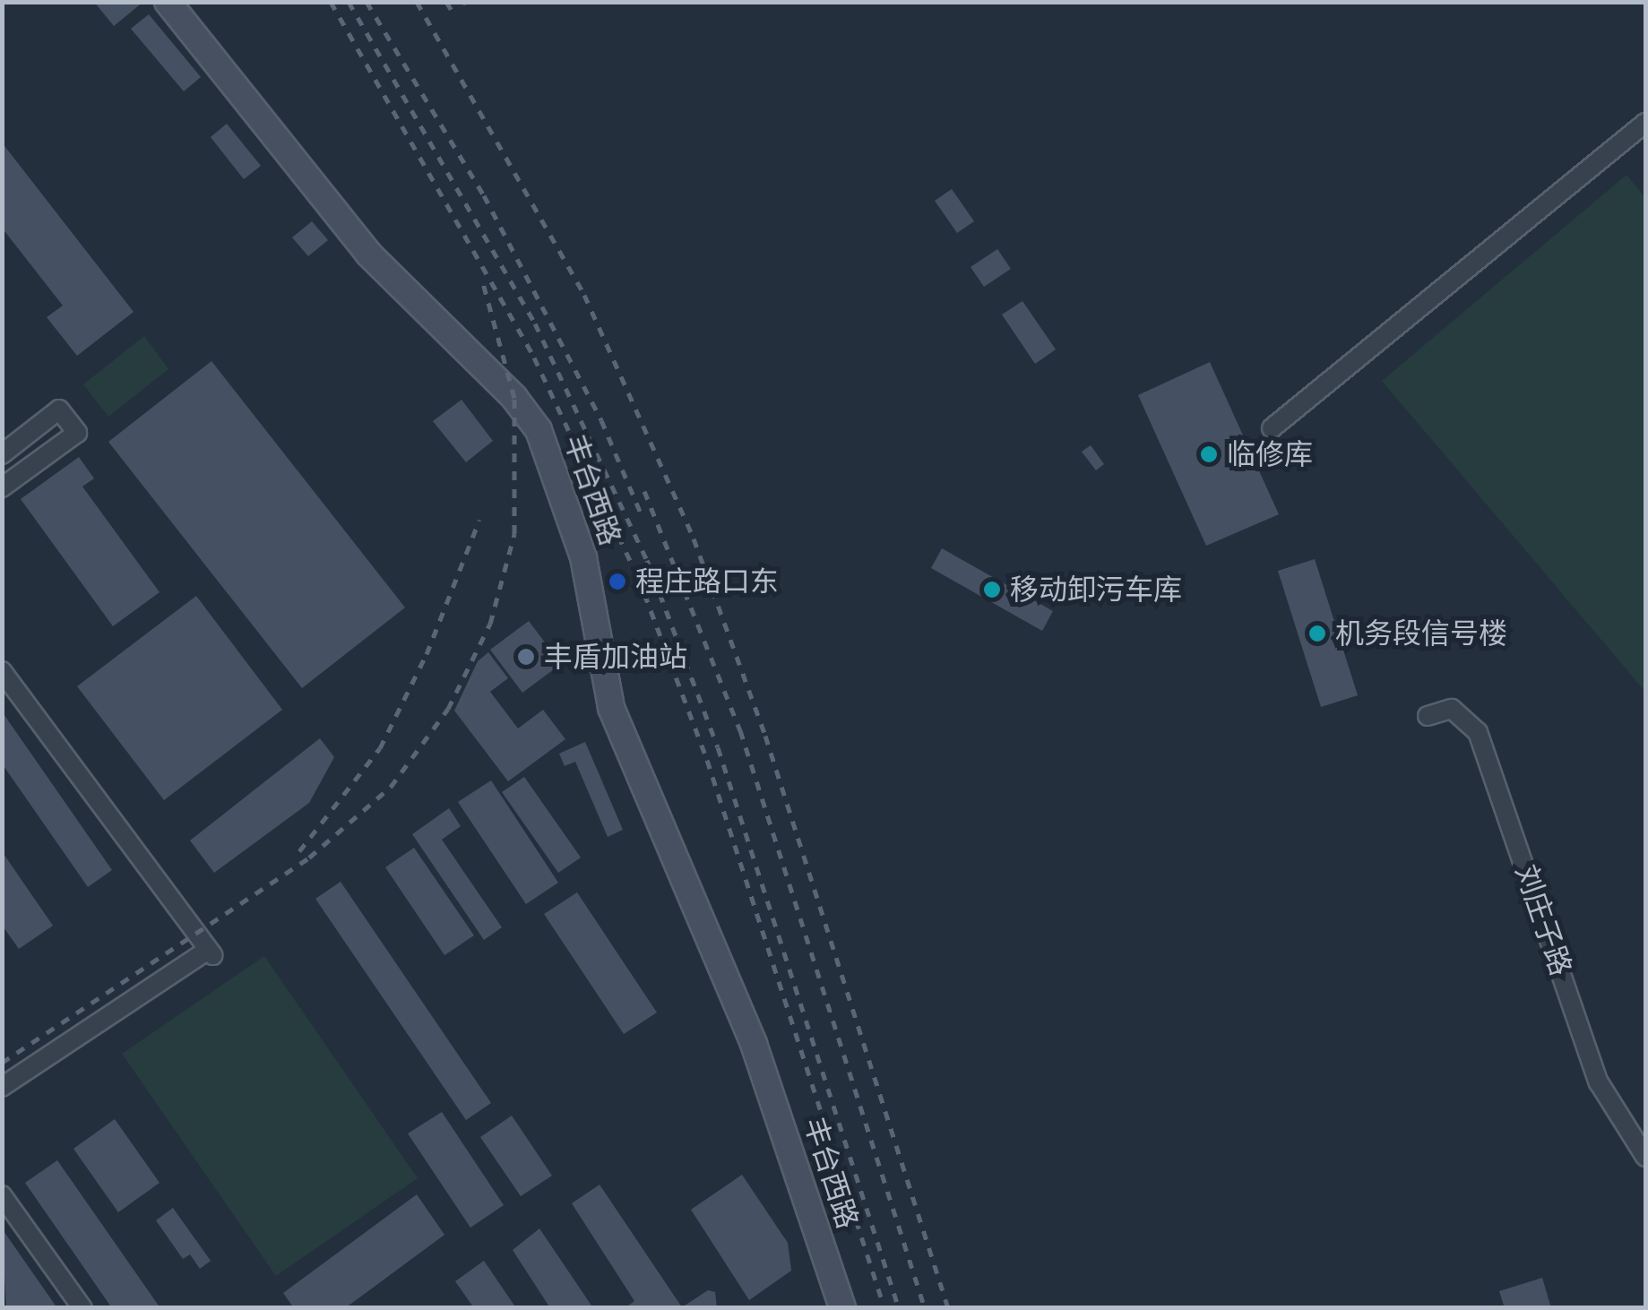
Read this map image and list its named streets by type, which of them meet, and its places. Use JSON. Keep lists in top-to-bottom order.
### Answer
{
  "streets": {
    "main road": ["丰台西路"],
    "street": ["刘庄子路"]
  },
  "places": [
    "临修库",
    "程庄路口东",
    "移动卸污车库",
    "机务段信号楼",
    "丰盾加油站"
  ]
}
